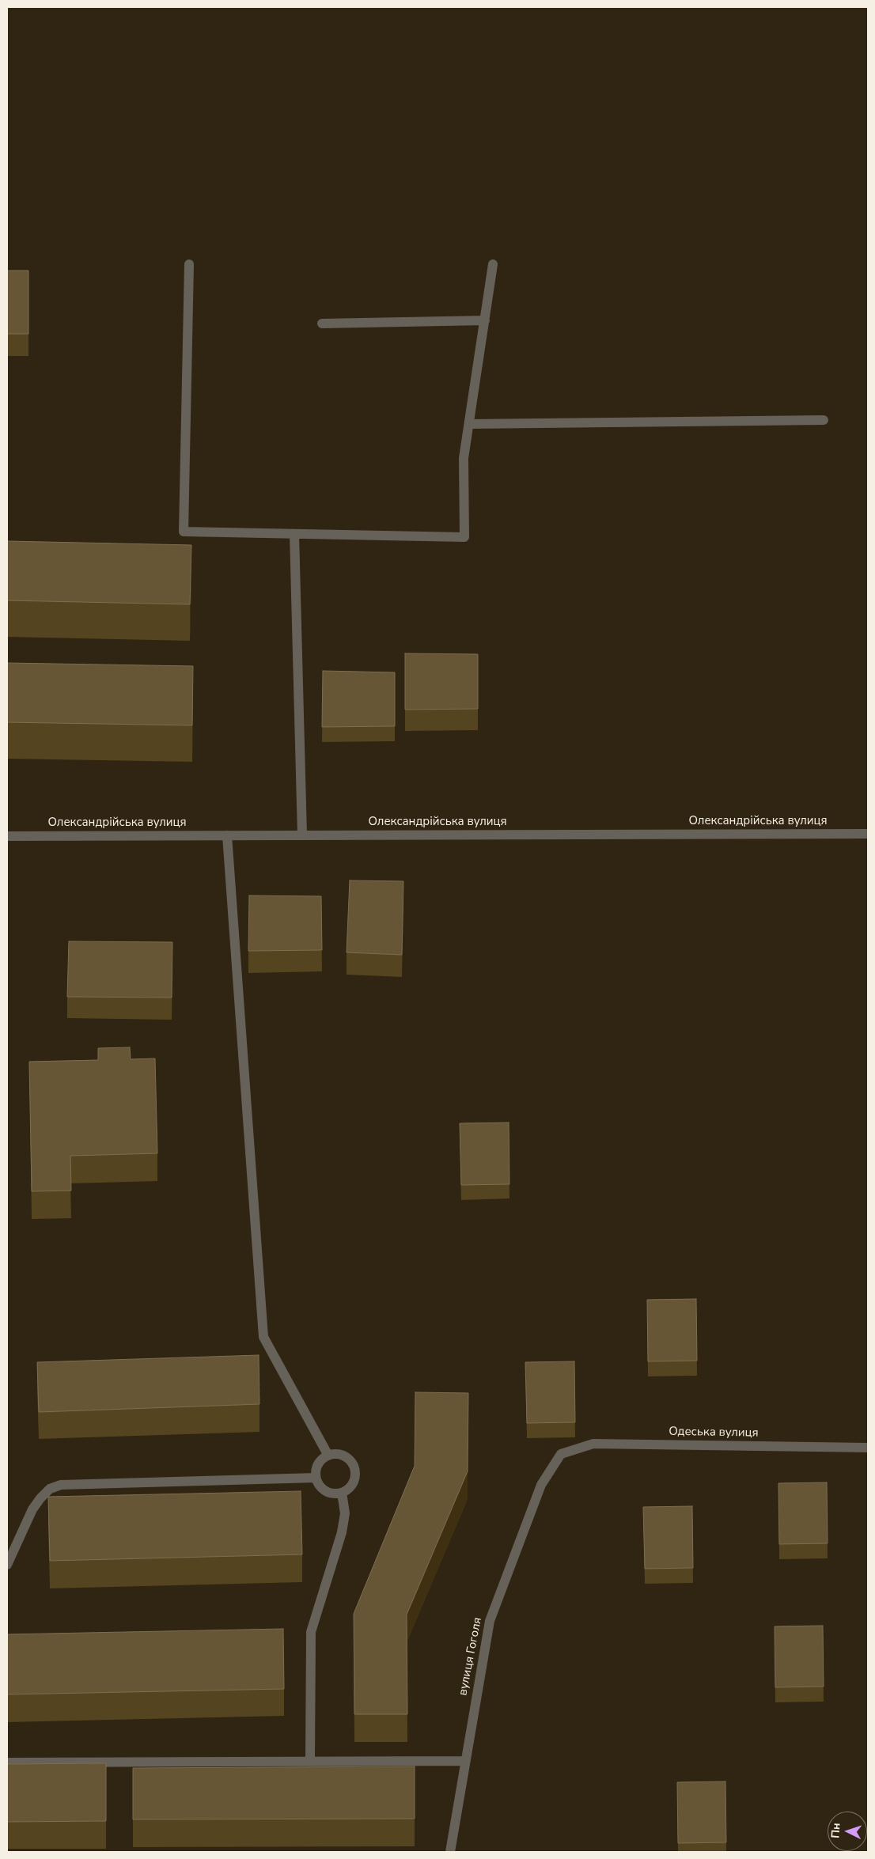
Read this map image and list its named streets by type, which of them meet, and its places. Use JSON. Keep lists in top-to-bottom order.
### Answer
{
  "streets": {
    "street": ["Олександрійська вулиця", "Одеська вулиця", "вулиця Гоголя"]
  },
  "crossings": [
    ["Одеська вулиця", "вулиця Гоголя"]
  ],
  "north": "left"
}
